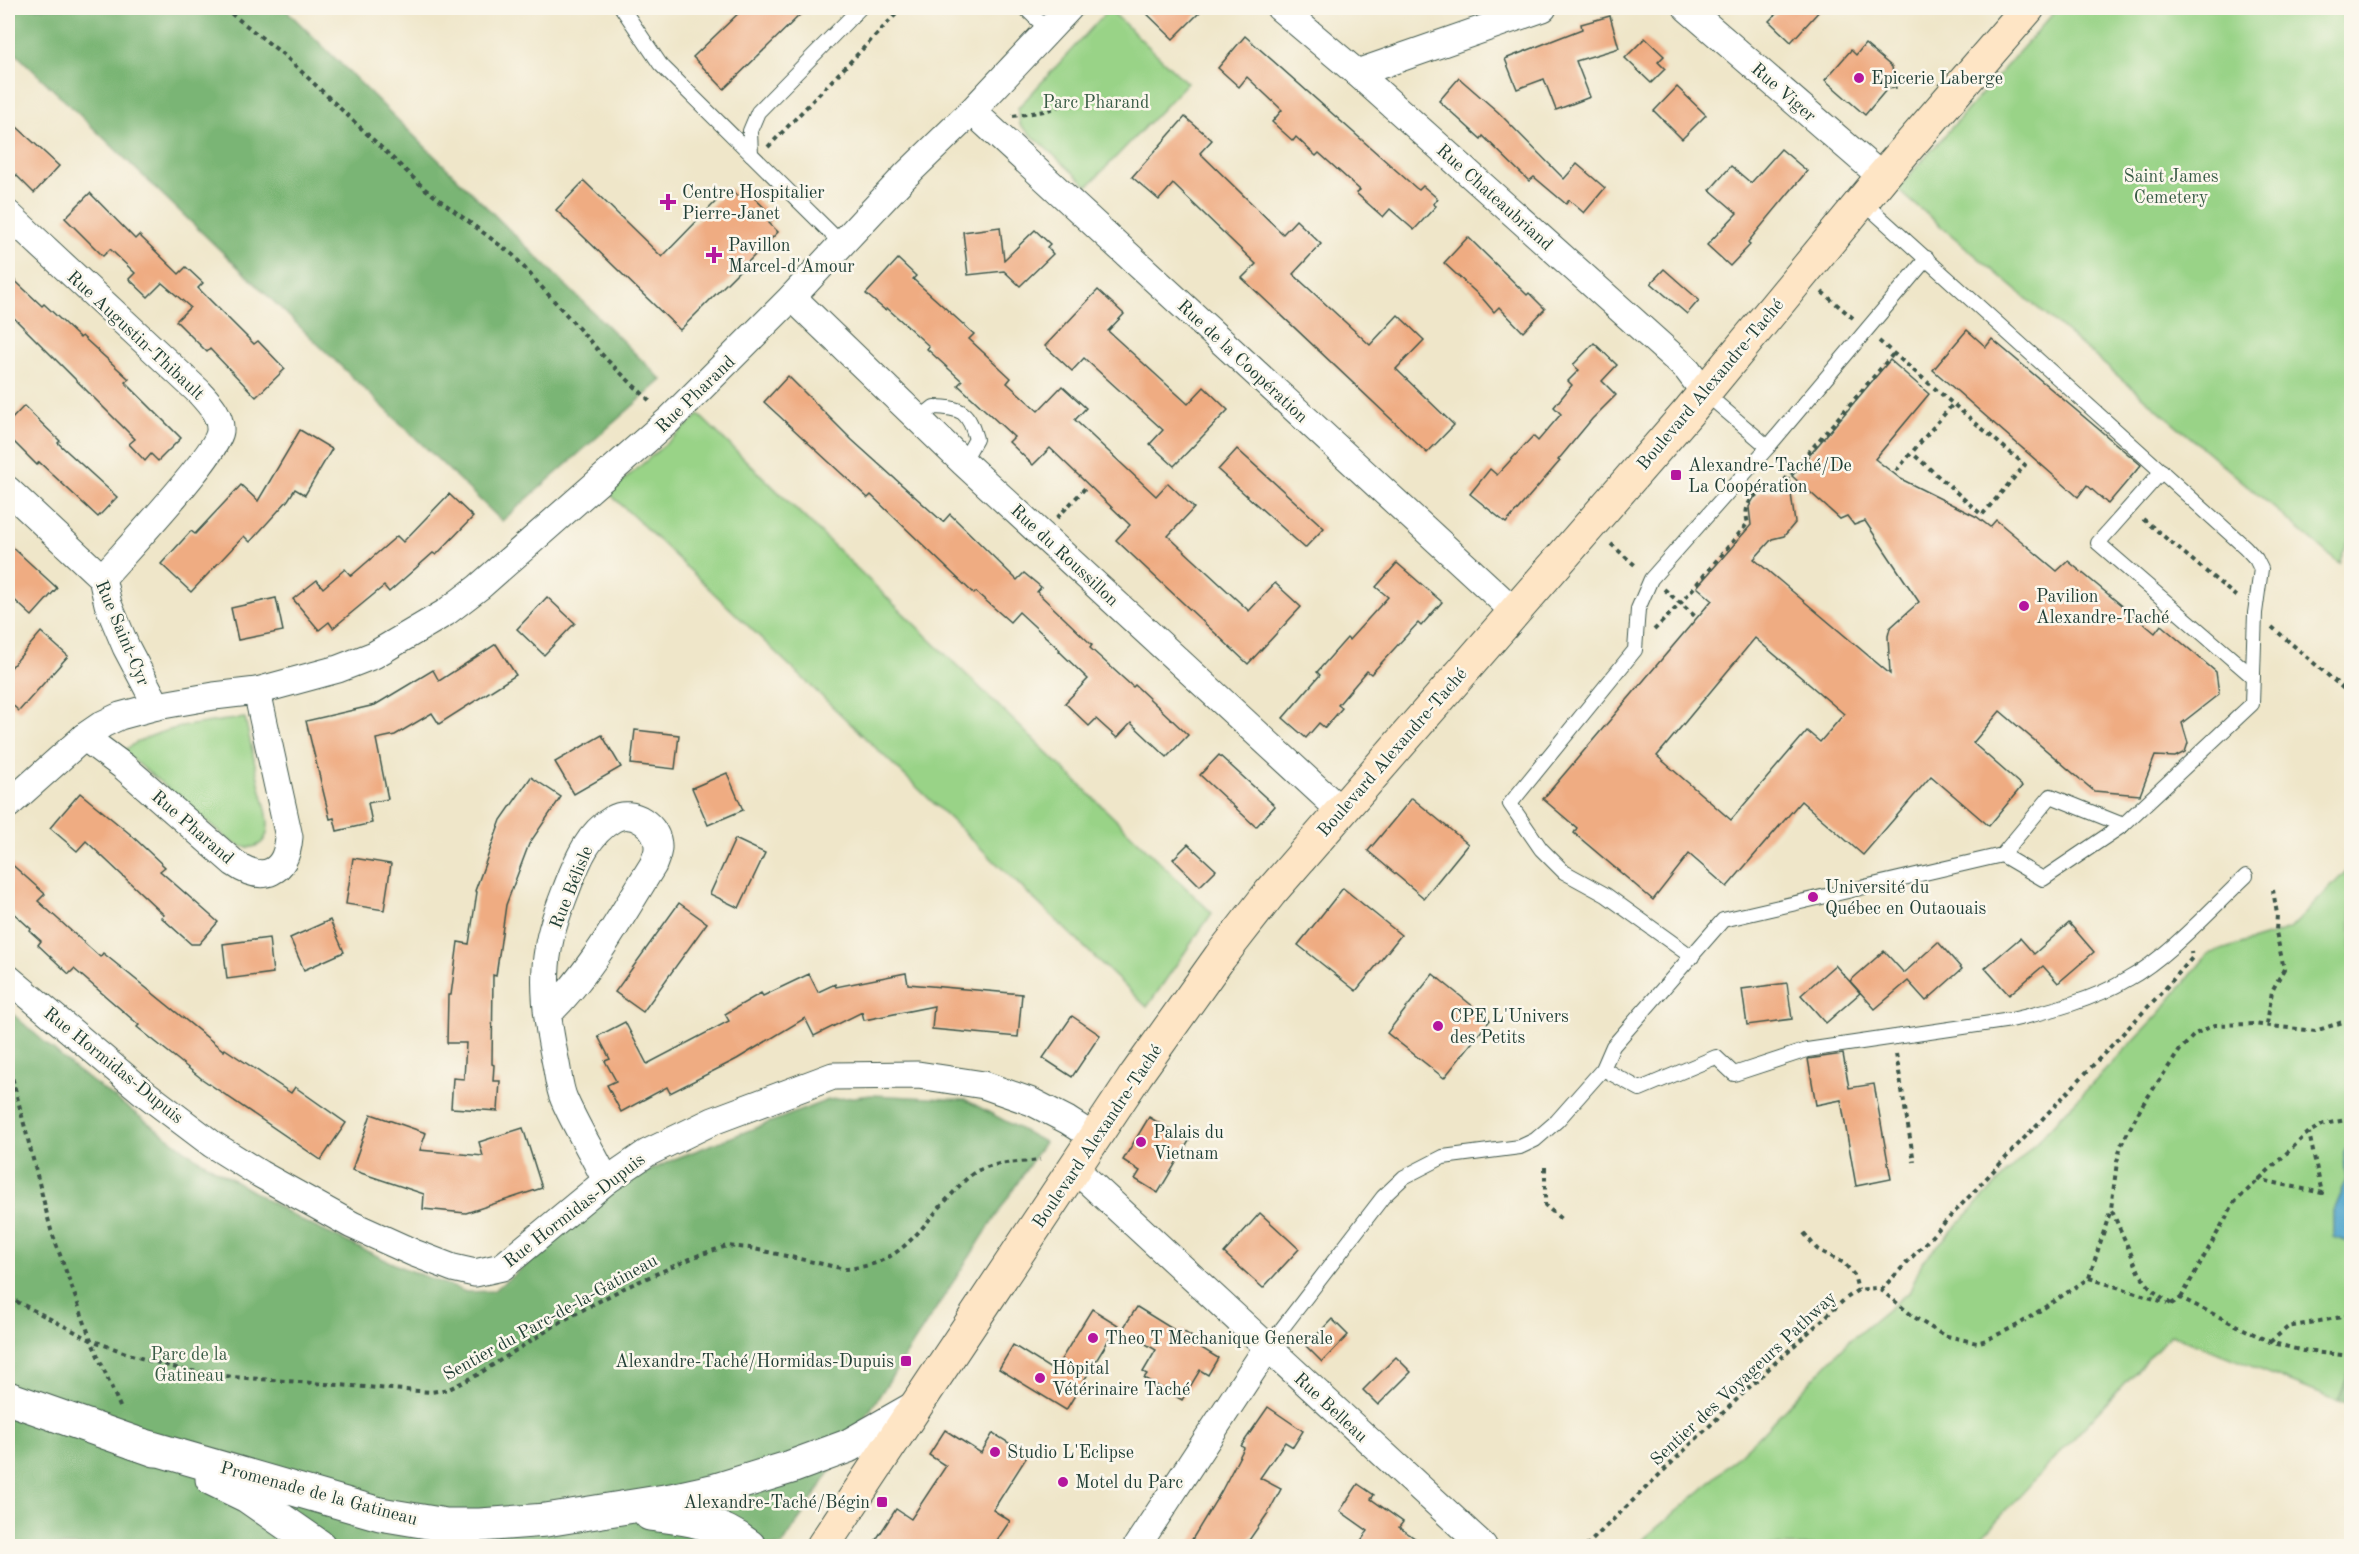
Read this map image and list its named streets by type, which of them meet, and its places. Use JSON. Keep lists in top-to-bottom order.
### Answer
{
  "streets": {
    "main road": ["Boulevard Alexandre-Taché"],
    "street": [
      "Rue Viger",
      "Rue Chateaubriand",
      "Rue Augustin-Thibault",
      "Rue de la Coopération",
      "Rue Pharand",
      "Rue du Roussillon",
      "Rue Saint-Cyr",
      "Rue Bélisle",
      "Rue Hormidas-Dupuis",
      "Rue Belleau",
      "Promenade de la Gatineau"
    ],
    "path": ["Sentier du Parc-de-la-Gatineau", "Sentier des Voyageurs Pathway"]
  },
  "crossings": [
    ["Rue Viger", "Boulevard Alexandre-Taché"],
    ["Rue Chateaubriand", "Boulevard Alexandre-Taché"],
    ["Rue Augustin-Thibault", "Rue Saint-Cyr"],
    ["Rue de la Coopération", "Boulevard Alexandre-Taché"],
    ["Rue de la Coopération", "Rue Pharand"],
    ["Boulevard Alexandre-Taché", "Rue du Roussillon"],
    ["Boulevard Alexandre-Taché", "Rue Hormidas-Dupuis"],
    ["Boulevard Alexandre-Taché", "Rue Belleau"],
    ["Boulevard Alexandre-Taché", "Promenade de la Gatineau"],
    ["Rue Pharand", "Rue du Roussillon"],
    ["Rue Pharand", "Rue Saint-Cyr"],
    ["Rue Bélisle", "Rue Hormidas-Dupuis"]
  ],
  "parks": ["Parc Pharand", "Saint James Cemetery", "Parc de la Gatineau"],
  "places": {
    "other": [
      "Epicerie Laberge",
      "Pavilion Alexandre-Taché",
      "Université du Québec en Outaouais",
      "CPE L'Univers des Petits",
      "Palais du Vietnam",
      "Theo T Mechanique Generale",
      "Hôpital Vétérinaire Taché",
      "Studio L'Eclipse",
      "Motel du Parc"
    ],
    "health": ["Centre Hospitalier Pierre-Janet", "Pavillon Marcel-d'Amour"],
    "transit": ["Alexandre-Taché/De La Coopération", "Alexandre-Taché/Hormidas-Dupuis", "Alexandre-Taché/Bégin"]
  }
}
